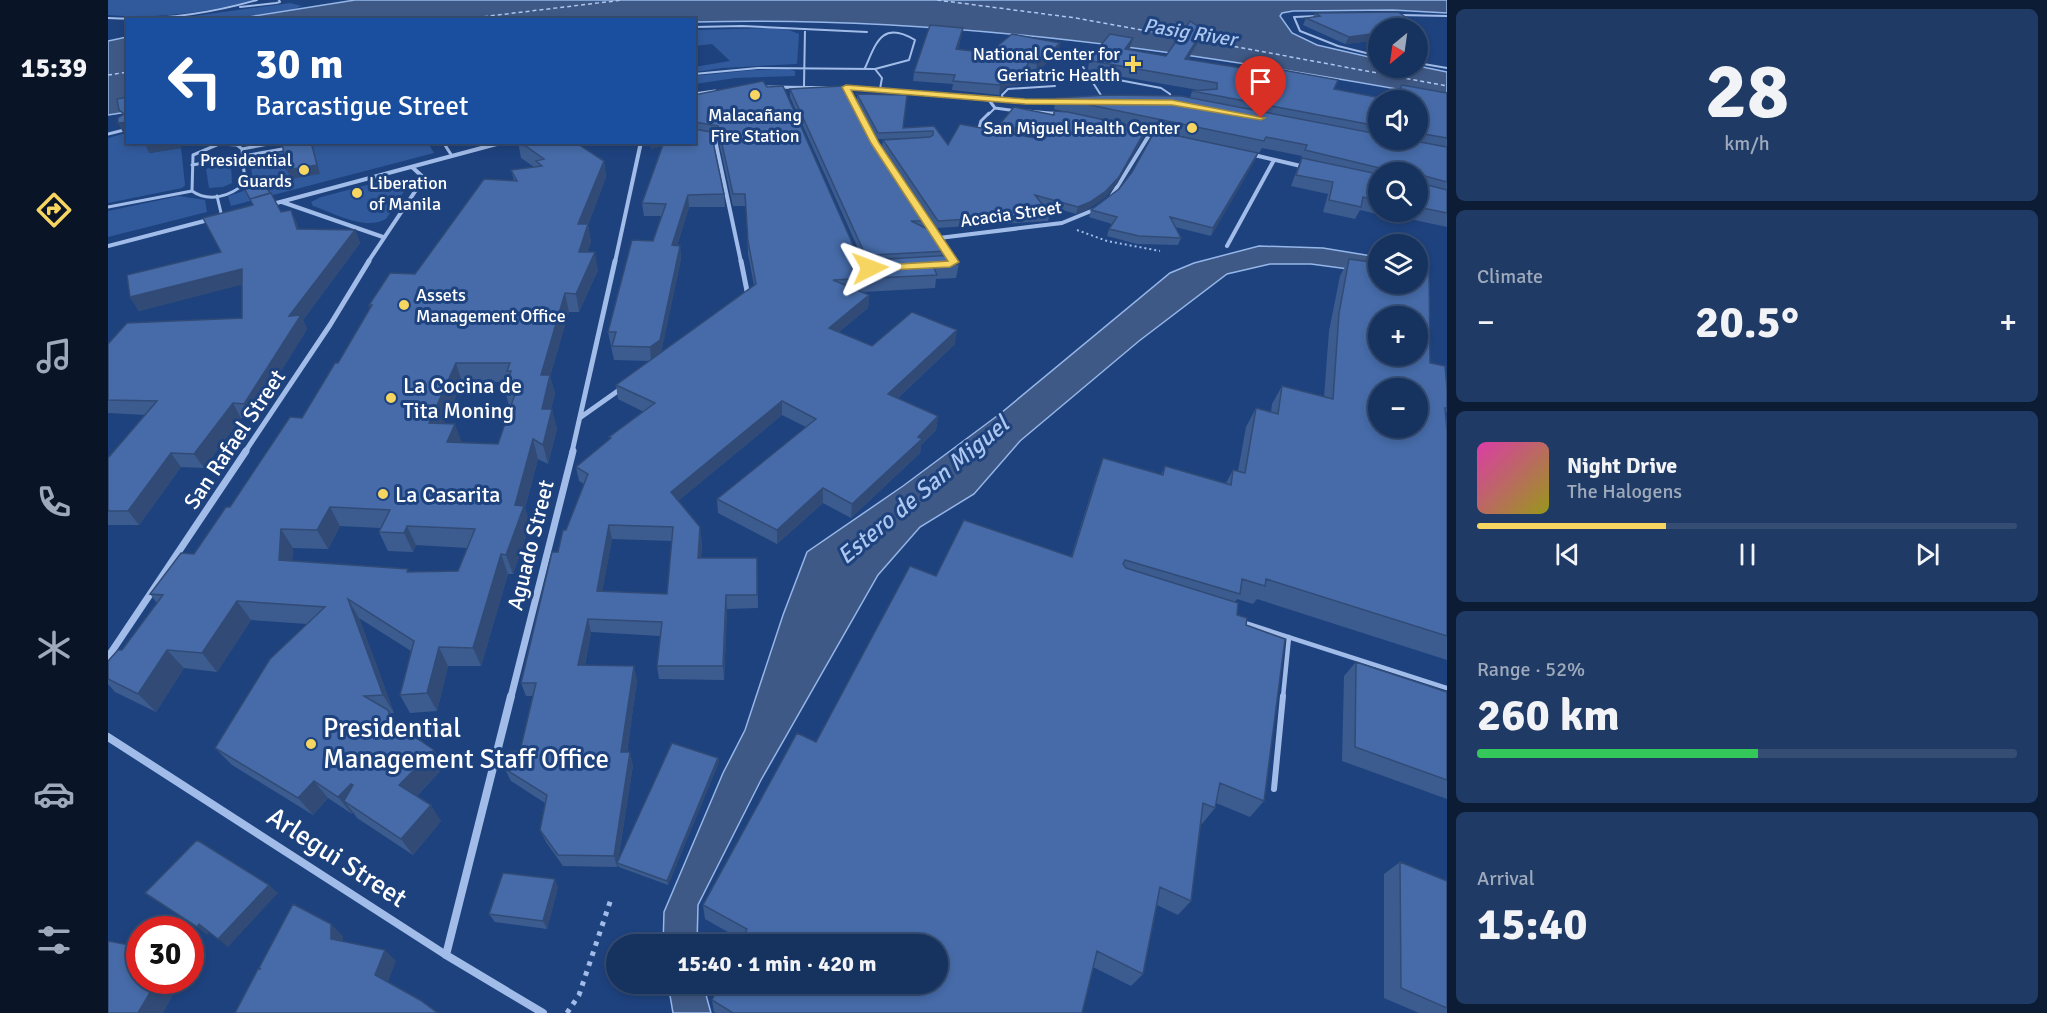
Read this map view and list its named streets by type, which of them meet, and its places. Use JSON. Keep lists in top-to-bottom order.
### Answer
{
  "streets": {
    "street": [
      "Acacia Street",
      "San Rafael Street",
      "Aguado Street",
      "Arlegui Street"
    ]
  },
  "crossings": [
    ["Aguado Street", "Arlegui Street"]
  ],
  "water": ["Pasig River", "Estero de San Miguel"],
  "places": {
    "health": ["National Center for Geriatric Health"],
    "other": [
      "Malacañang Fire Station",
      "San Miguel Health Center",
      "Presidential Guards",
      "Liberation of Manila",
      "Assets Management Office",
      "La Cocina de Tita Moning",
      "La Casarita",
      "Presidential Management Staff Office"
    ]
  },
  "north": "bottom left",
  "page": {
    "tabs": "15:39",
    "tile": [
      ["28", "km/h"],
      "Climate",
      ["Range · 52%", "260 km"],
      ["Arrival", "15:40"]
    ],
    "map_buttons": ["+", "−"],
    "turn": ["30 m", "Barcastigue Street"],
    "heat": ["−", "20.5°", "+"],
    "song": ["Night Drive", "The Halogens"],
    "limit": "30",
    "trip": "15:40 · 1 min · 420 m"
  }
}
